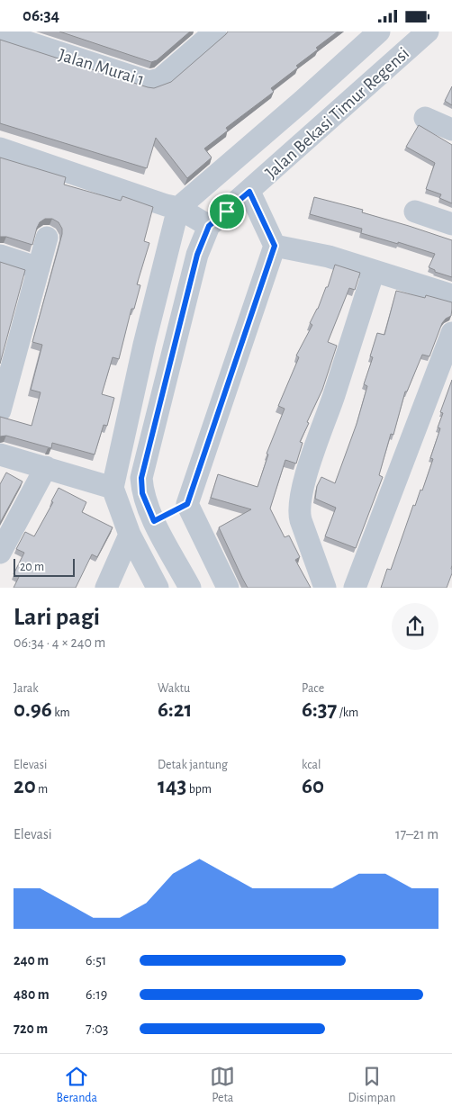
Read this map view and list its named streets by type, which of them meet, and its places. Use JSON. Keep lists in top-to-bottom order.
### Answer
{
  "streets": {
    "street": ["Jalan Murai 1", "Jalan Bekasi Timur Regensi"]
  },
  "scale_bar": "20 m",
  "page": {
    "status": "06:34",
    "scale": "20 m",
    "heading": ["Lari pagi", "06:34 · 4 × 240 m"],
    "stats": [
      ["Jarak", "0.96 km"],
      ["Waktu", "6:21"],
      ["Pace", "6:37 /km"],
      ["Elevasi", "20 m"],
      ["Detak jantung", "143 bpm"],
      ["kcal", "60"]
    ],
    "chart": ["Elevasi", "17–21 m"],
    "list": [
      {
        "name": "240 m",
        "note": "6:51"
      },
      {
        "name": "480 m",
        "note": "6:19"
      },
      {
        "name": "720 m",
        "note": "7:03"
      }
    ],
    "tabs": ["Beranda", "Peta", "Disimpan"]
  }
}
